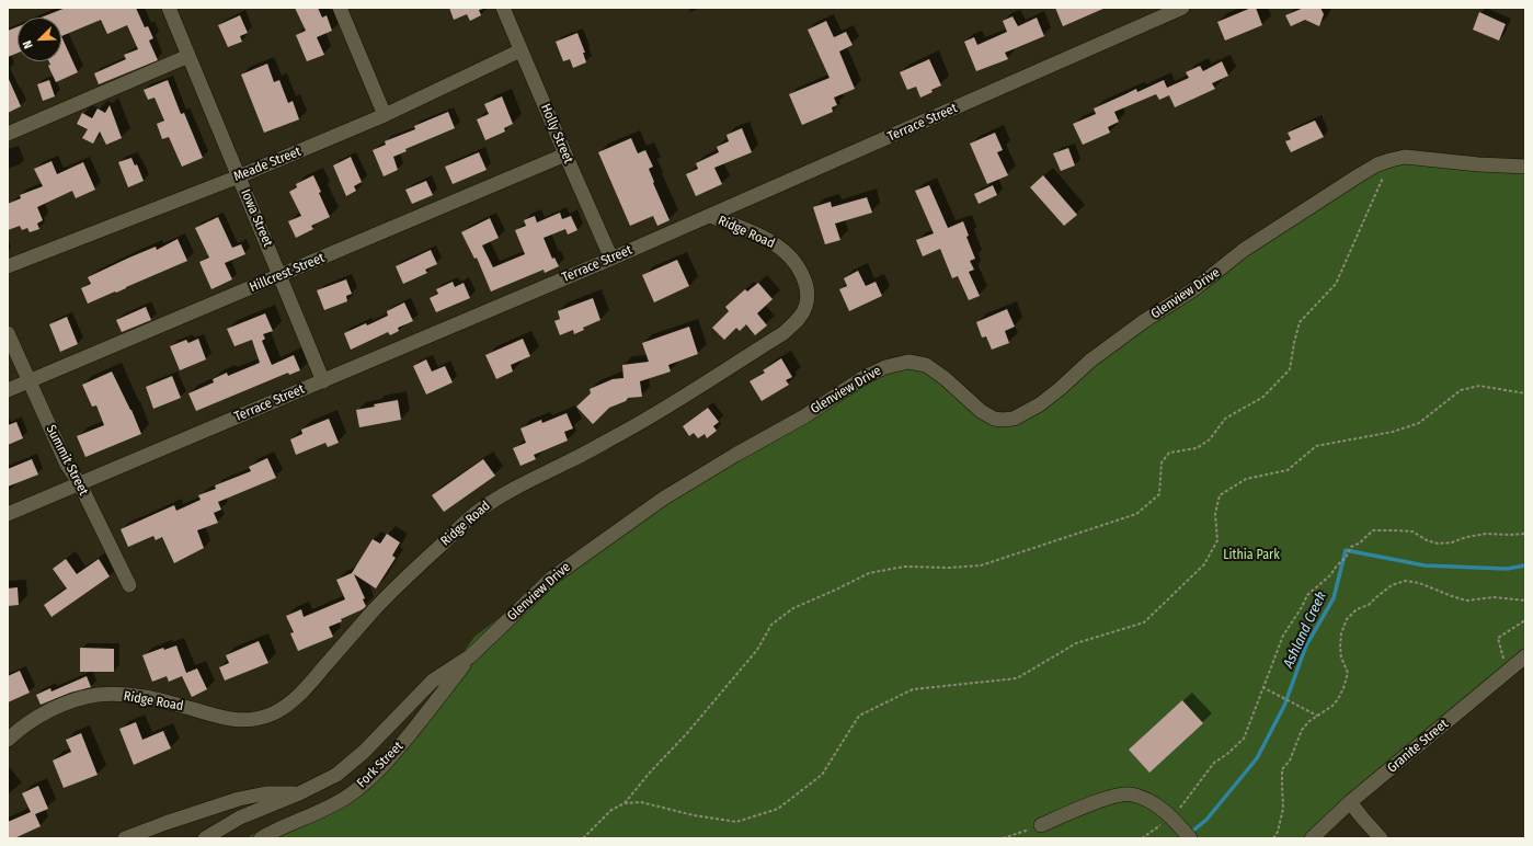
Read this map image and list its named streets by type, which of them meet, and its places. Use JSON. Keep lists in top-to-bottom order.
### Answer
{
  "streets": {
    "street": [
      "Terrace Street",
      "Holly Street",
      "Meade Street",
      "Iowa Street",
      "Ridge Road",
      "Hillcrest Street",
      "Glenview Drive",
      "Summit Street",
      "Granite Street",
      "Fork Street"
    ]
  },
  "crossings": [
    ["Terrace Street", "Holly Street"],
    ["Terrace Street", "Iowa Street"],
    ["Terrace Street", "Ridge Road"],
    ["Terrace Street", "Summit Street"],
    ["Holly Street", "Meade Street"],
    ["Holly Street", "Hillcrest Street"],
    ["Meade Street", "Iowa Street"],
    ["Iowa Street", "Hillcrest Street"],
    ["Hillcrest Street", "Summit Street"],
    ["Glenview Drive", "Fork Street"]
  ],
  "water": ["Ashland Creek"],
  "parks": ["Lithia Park"],
  "north": "bottom left"
}
